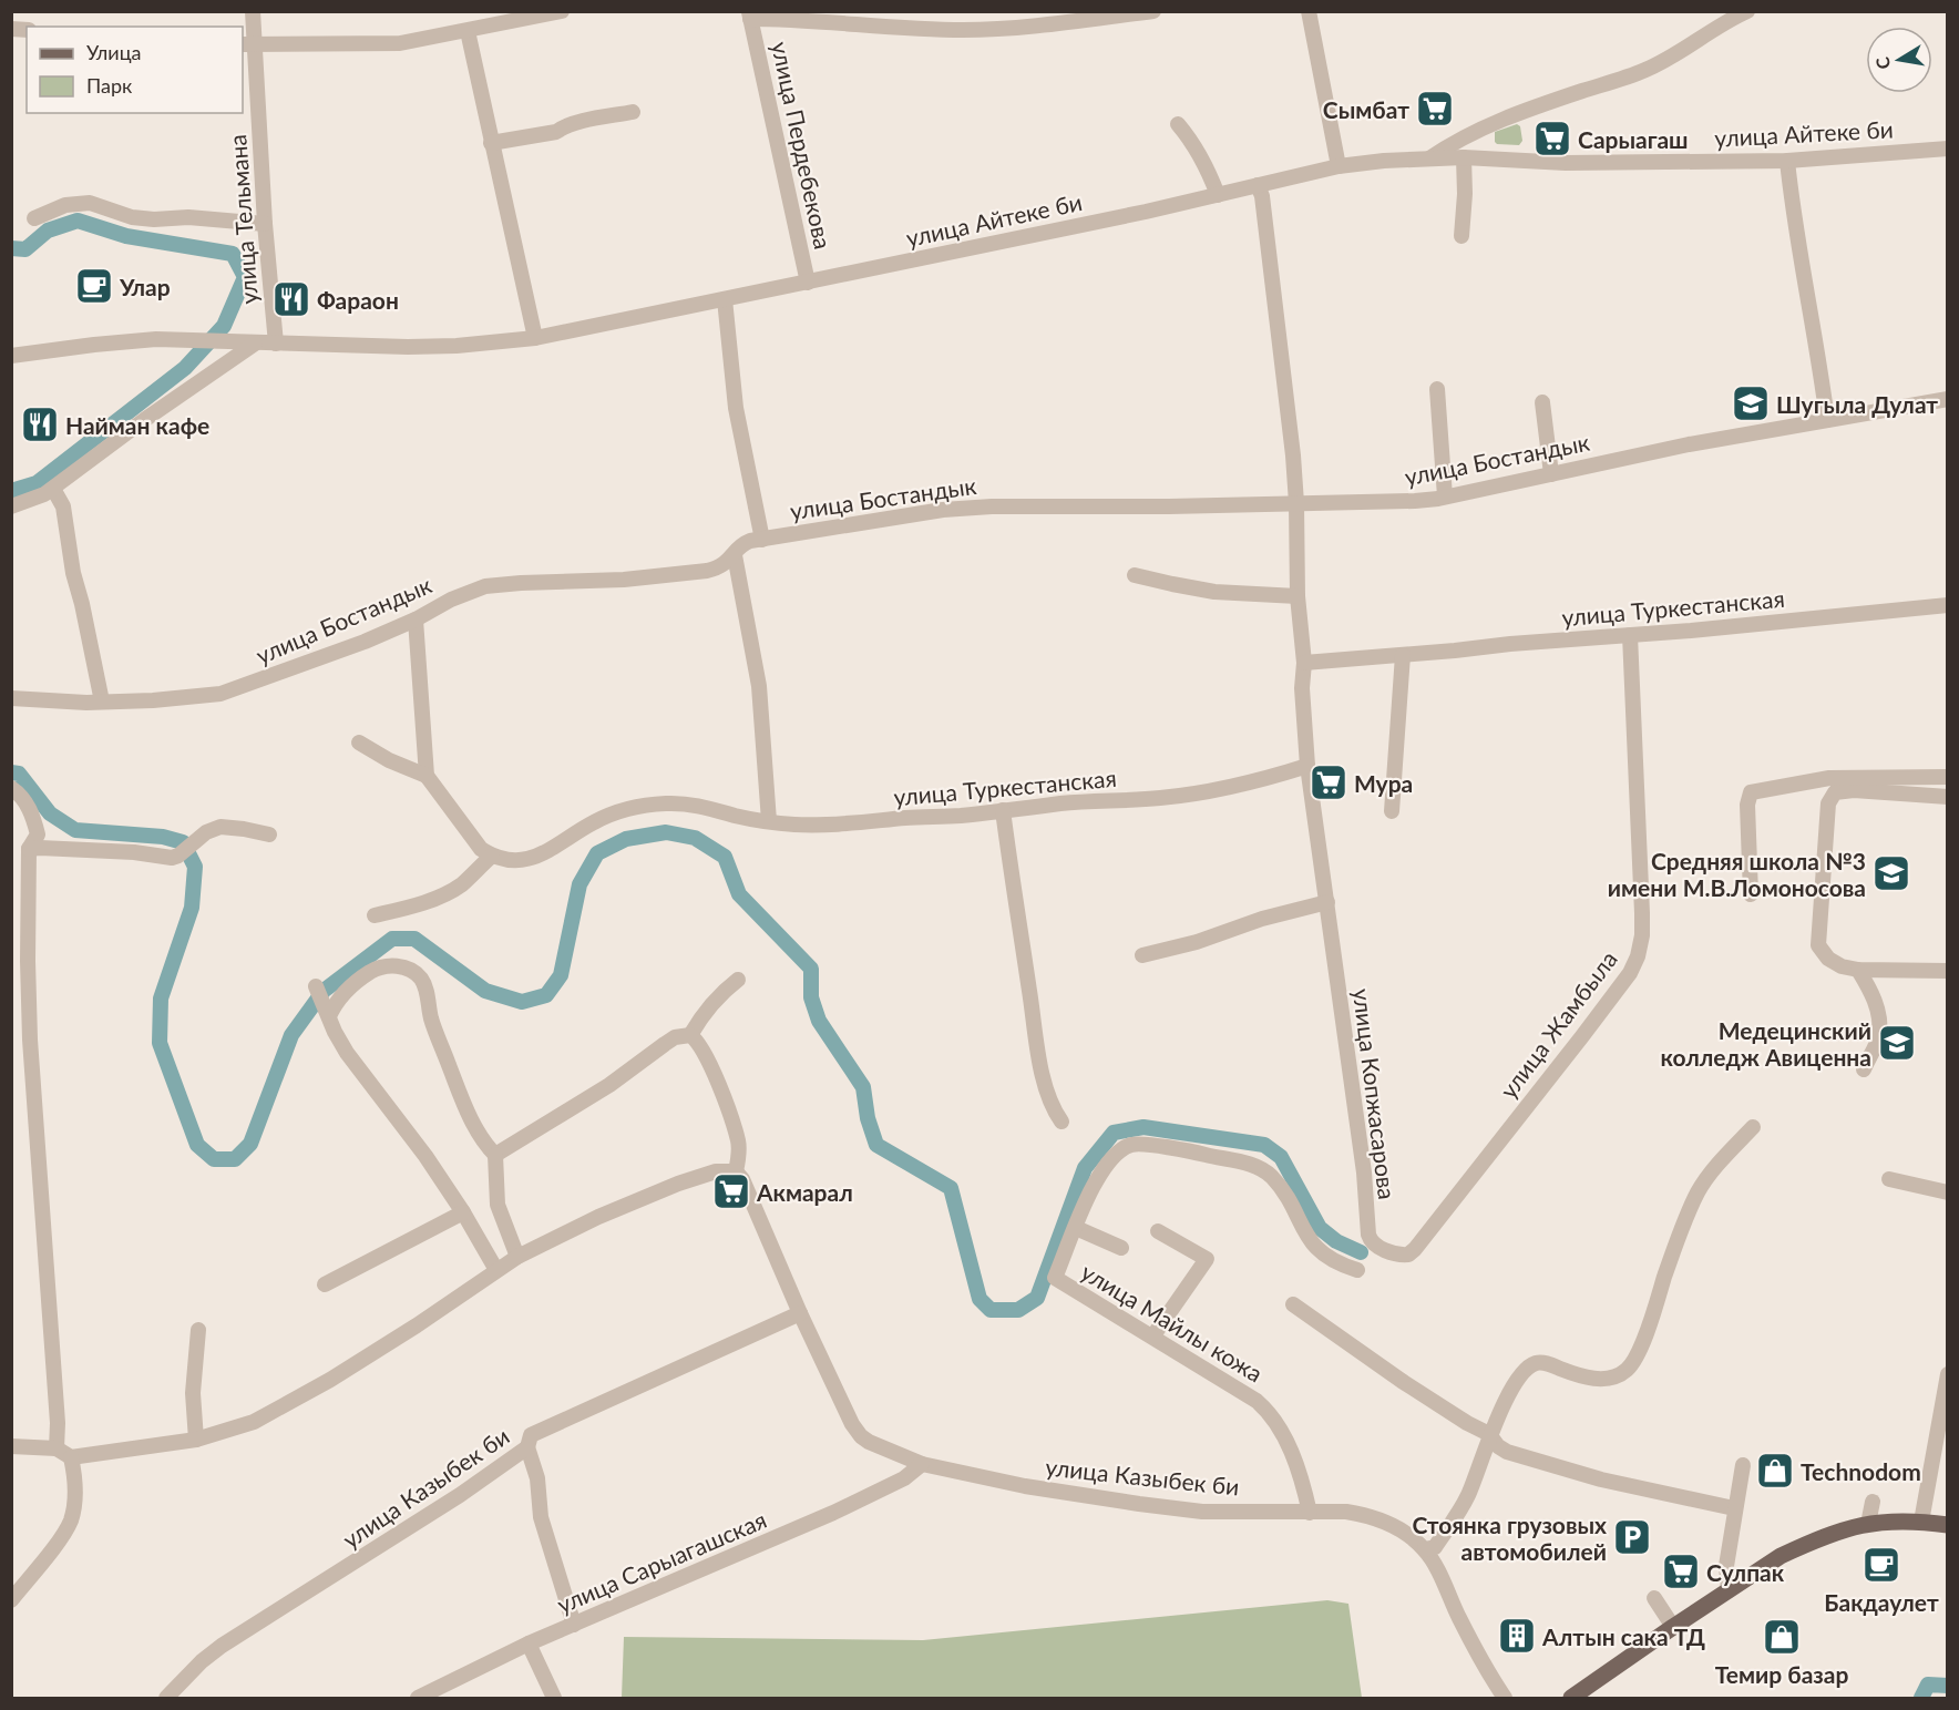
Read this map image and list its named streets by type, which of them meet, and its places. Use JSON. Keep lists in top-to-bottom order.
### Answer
{
  "streets": {
    "street": [
      "улица Айтеке би",
      "улица Пердебекова",
      "улица Тельмана",
      "улица Бостандык",
      "улица Туркестанская",
      "улица Жамбыла",
      "улица Копжасарова",
      "улица Майлы кожа",
      "улица Казыбек би",
      "улица Сарыагашская"
    ]
  },
  "crossings": [
    ["улица Айтеке би", "улица Пердебекова"],
    ["улица Айтеке би", "улица Тельмана"],
    ["улица Туркестанская", "улица Жамбыла"],
    ["улица Туркестанская", "улица Копжасарова"],
    ["улица Жамбыла", "улица Копжасарова"],
    ["улица Майлы кожа", "улица Казыбек би"],
    ["улица Казыбек би", "улица Сарыагашская"]
  ],
  "places": {
    "supermarket": [
      "Сымбат",
      "Сарыагаш",
      "Мура",
      "Акмарал",
      "Сулпак"
    ],
    "cafe": ["Улар", "Бакдаулет"],
    "restaurant": ["Фараон", "Найман кафе"],
    "school or university": ["Шугыла Дулат", "Средняя школа №3 имени М.В.Ломоносова", "Медецинский колледж Авиценна"],
    "shop": ["Technodom", "Темир базар"],
    "parking": ["Стоянка грузовых автомобилей"],
    "building": ["Алтын сака ТД"]
  },
  "legend": ["Улица", "Парк"],
  "north": "left"
}
